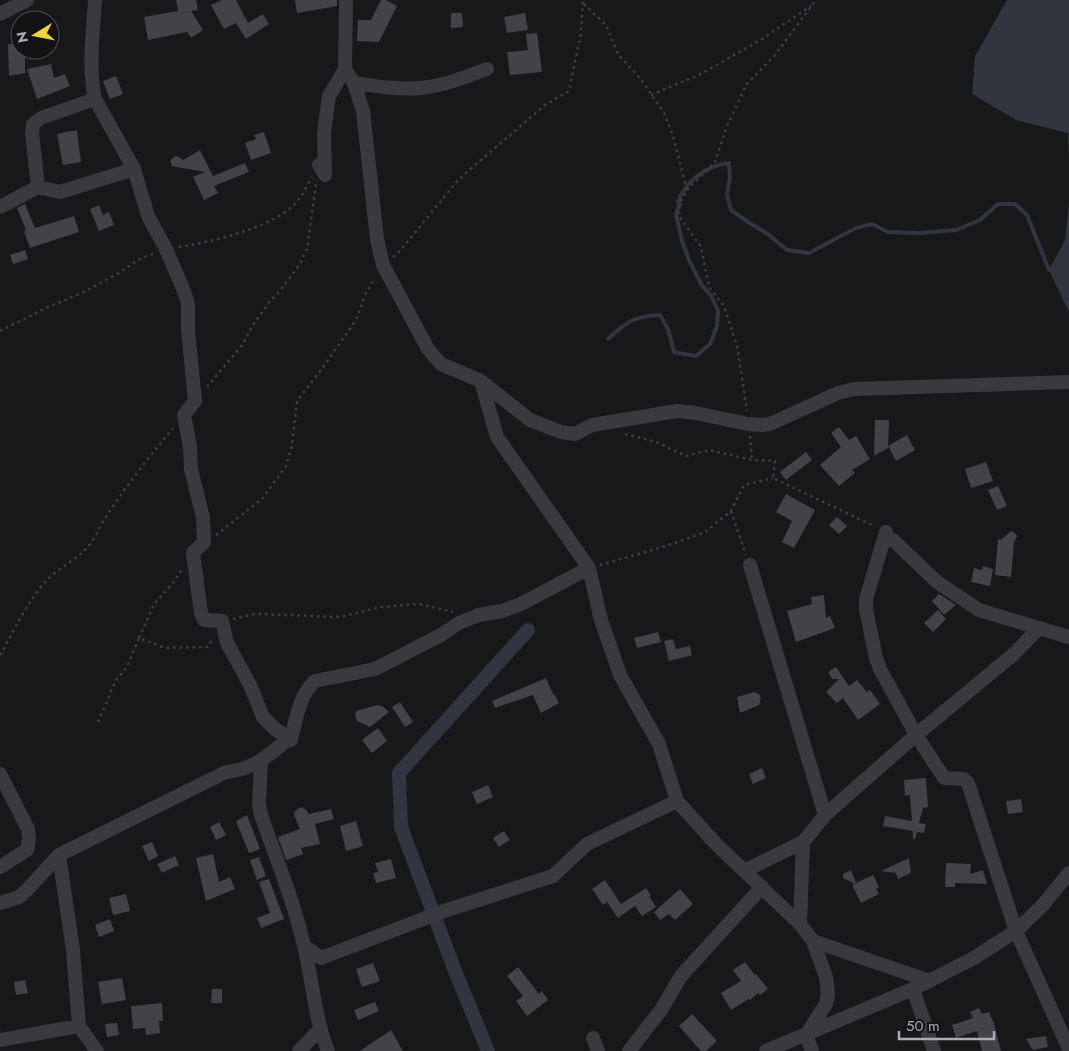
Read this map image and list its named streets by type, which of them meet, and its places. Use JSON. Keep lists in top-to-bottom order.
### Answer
{
  "scale_bar": "50 m",
  "north": "left"
}
